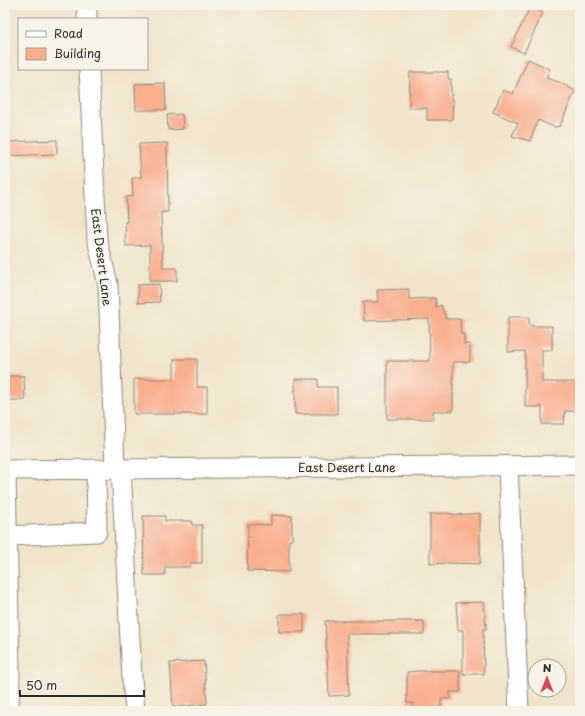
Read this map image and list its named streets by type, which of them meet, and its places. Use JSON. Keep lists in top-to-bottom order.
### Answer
{
  "streets": {
    "street": ["East Desert Lane"]
  },
  "legend": ["Road", "Building"],
  "scale_bar": "50 m",
  "north": "top"
}
